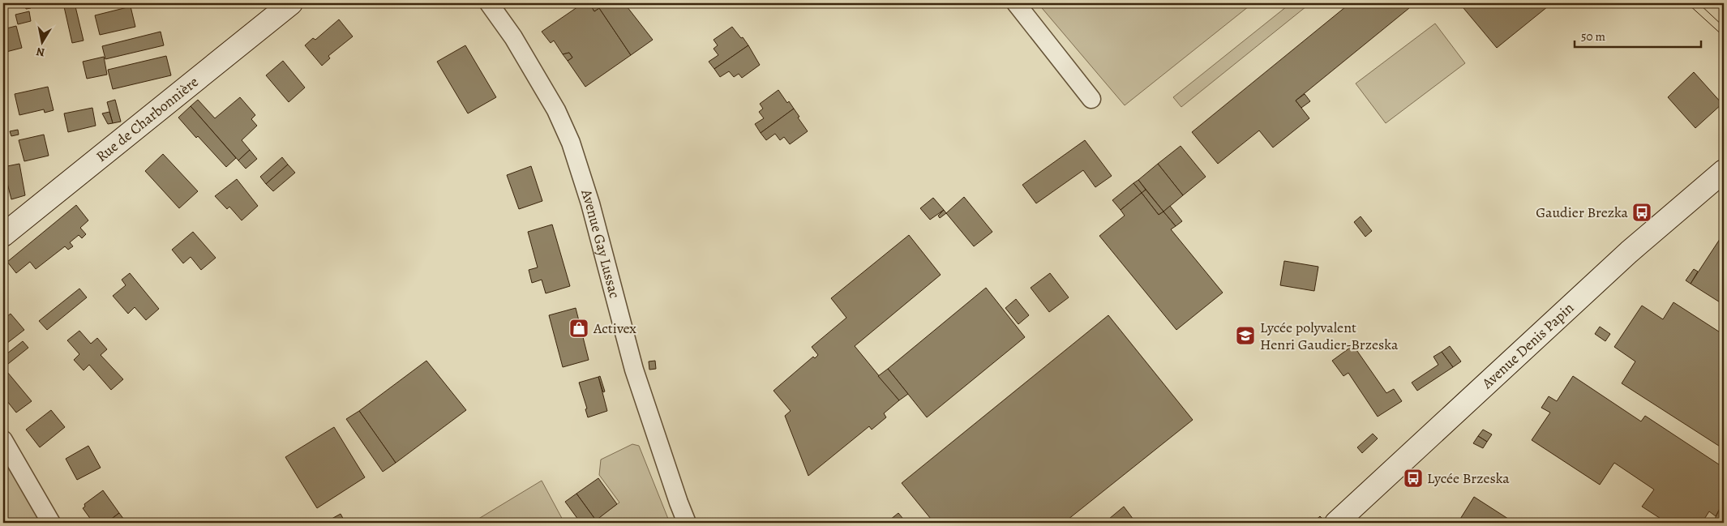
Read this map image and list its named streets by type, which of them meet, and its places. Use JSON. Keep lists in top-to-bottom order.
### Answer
{
  "streets": {
    "main road": ["Rue de Charbonnière", "Avenue Denis Papin"],
    "street": ["Avenue Gay Lussac"]
  },
  "places": {
    "bus stop": ["Gaudier Brezka", "Lycée Brzeska"],
    "shop": ["Activex"],
    "school or university": ["Lycée polyvalent Henri Gaudier-Brzeska"]
  },
  "scale_bar": "50 m",
  "north": "bottom"
}
